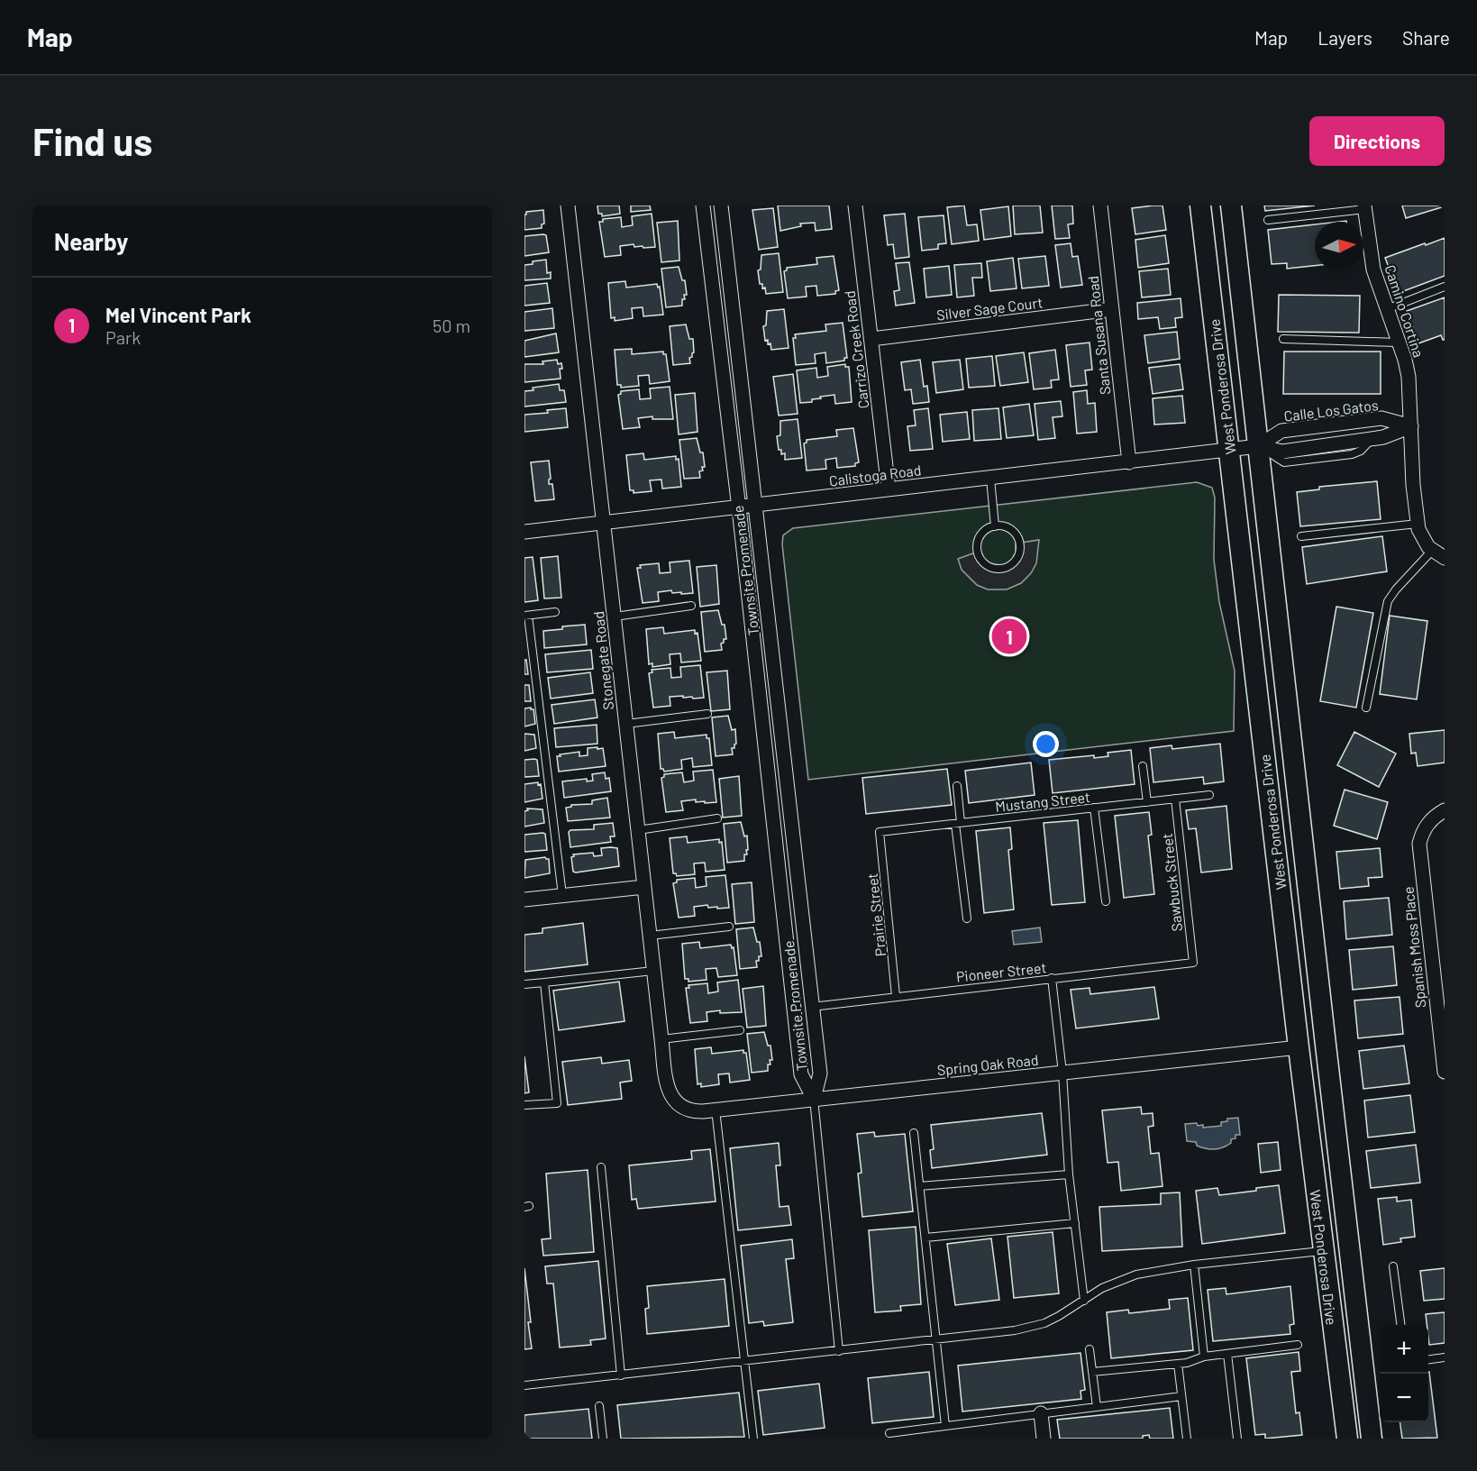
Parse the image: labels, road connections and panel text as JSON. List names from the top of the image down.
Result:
{
  "streets": {
    "main road": ["West Ponderosa Drive"],
    "street": [
      "Silver Sage Court",
      "Camino Cortina",
      "Santa Susana Road",
      "Carrizo Creek Road",
      "Calle Los Gatos",
      "Calistoga Road",
      "Townsite Promenade",
      "Stonegate Road",
      "Spanish Moss Place",
      "Spring Oak Road"
    ],
    "lane": [
      "Mustang Street",
      "Sawbuck Street",
      "Prairie Street",
      "Pioneer Street"
    ]
  },
  "crossings": [
    ["Silver Sage Court", "Santa Susana Road"],
    ["Silver Sage Court", "Carrizo Creek Road"],
    ["Camino Cortina", "Calle Los Gatos"],
    ["Santa Susana Road", "Calistoga Road"],
    ["Carrizo Creek Road", "Calistoga Road"],
    ["West Ponderosa Drive", "Calle Los Gatos"],
    ["West Ponderosa Drive", "Calistoga Road"],
    ["West Ponderosa Drive", "Spring Oak Road"],
    ["Calle Los Gatos", "Calistoga Road"],
    ["Calistoga Road", "Townsite Promenade"],
    ["Calistoga Road", "Stonegate Road"],
    ["Townsite Promenade", "Pioneer Street"],
    ["Townsite Promenade", "Spring Oak Road"],
    ["Stonegate Road", "Spring Oak Road"],
    ["Mustang Street", "Sawbuck Street"],
    ["Mustang Street", "Prairie Street"],
    ["Sawbuck Street", "Pioneer Street"],
    ["Prairie Street", "Pioneer Street"]
  ],
  "north": "right",
  "page": {
    "header": "Map",
    "nav": ["Map", "Layers", "Share"],
    "buttons": "Directions",
    "title": "Find us",
    "heading": "Nearby",
    "list": [
      {
        "mark": "1",
        "name": "Mel Vincent Park",
        "note": "Park",
        "value": "50 m"
      }
    ],
    "pins": "1",
    "map_buttons": ["+", "−"]
  }
}
